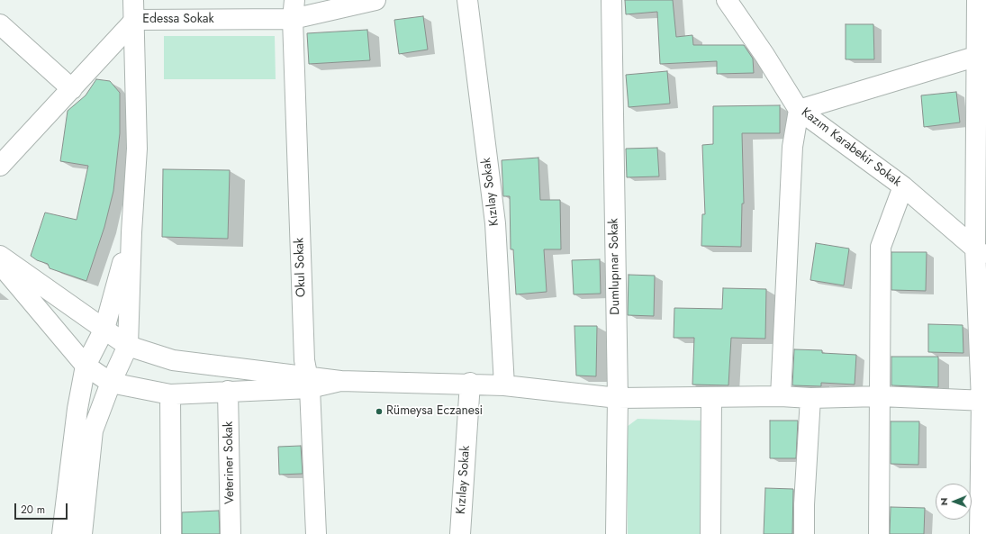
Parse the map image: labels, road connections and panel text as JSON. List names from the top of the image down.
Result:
{
  "streets": {
    "street": [
      "Edessa Sokak",
      "Kazım Karabekir Sokak",
      "Kızılay Sokak",
      "Dumlupınar Sokak",
      "Okul Sokak",
      "Veteriner Sokak"
    ]
  },
  "crossings": [
    ["Edessa Sokak", "Okul Sokak"]
  ],
  "places": ["Rümeysa Eczanesi"],
  "scale_bar": "20 m",
  "north": "left"
}
